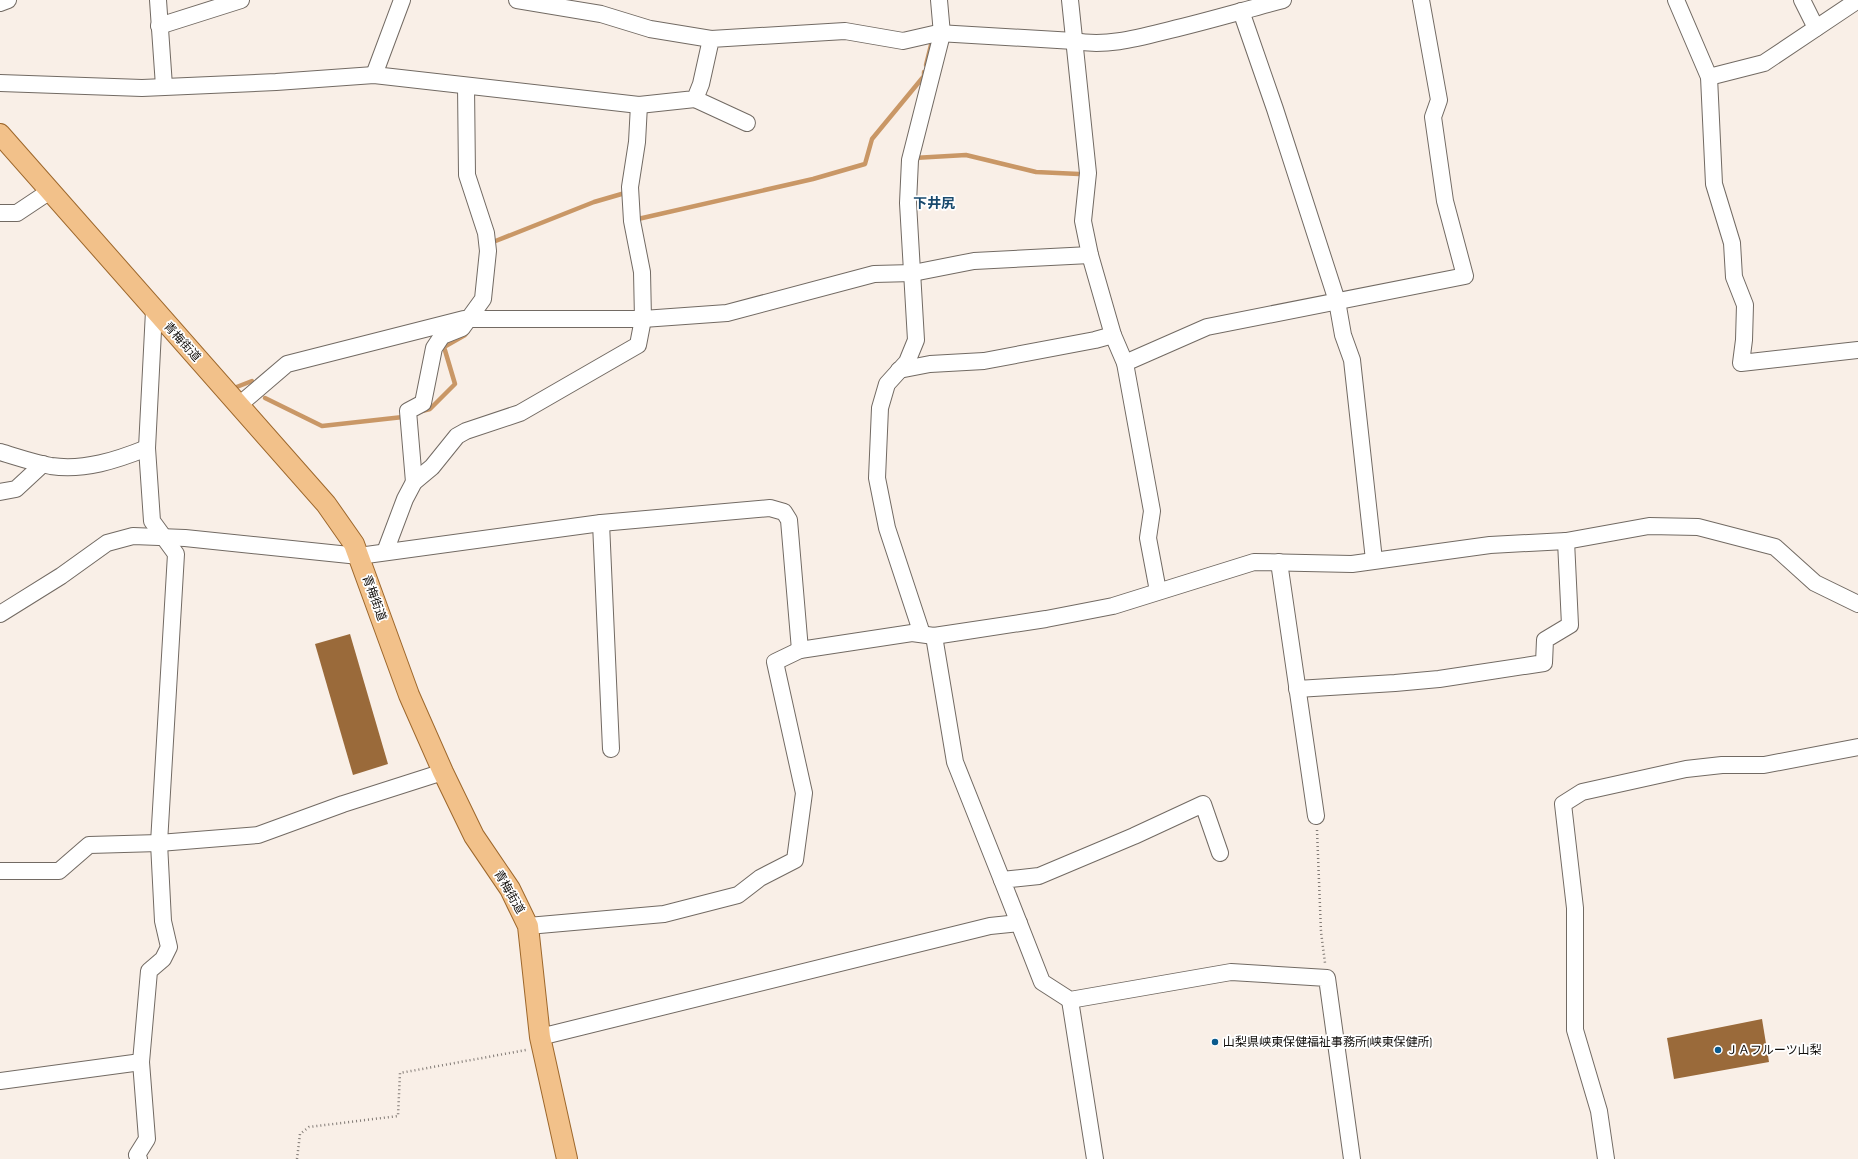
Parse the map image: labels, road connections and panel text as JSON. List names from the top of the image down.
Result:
{
  "streets": {
    "main road": ["青梅街道"]
  },
  "districts": ["下井尻"],
  "places": ["山梨県峡東保健福祉事務所(峡東保健所)", "ＪＡフルーツ山梨"]
}
